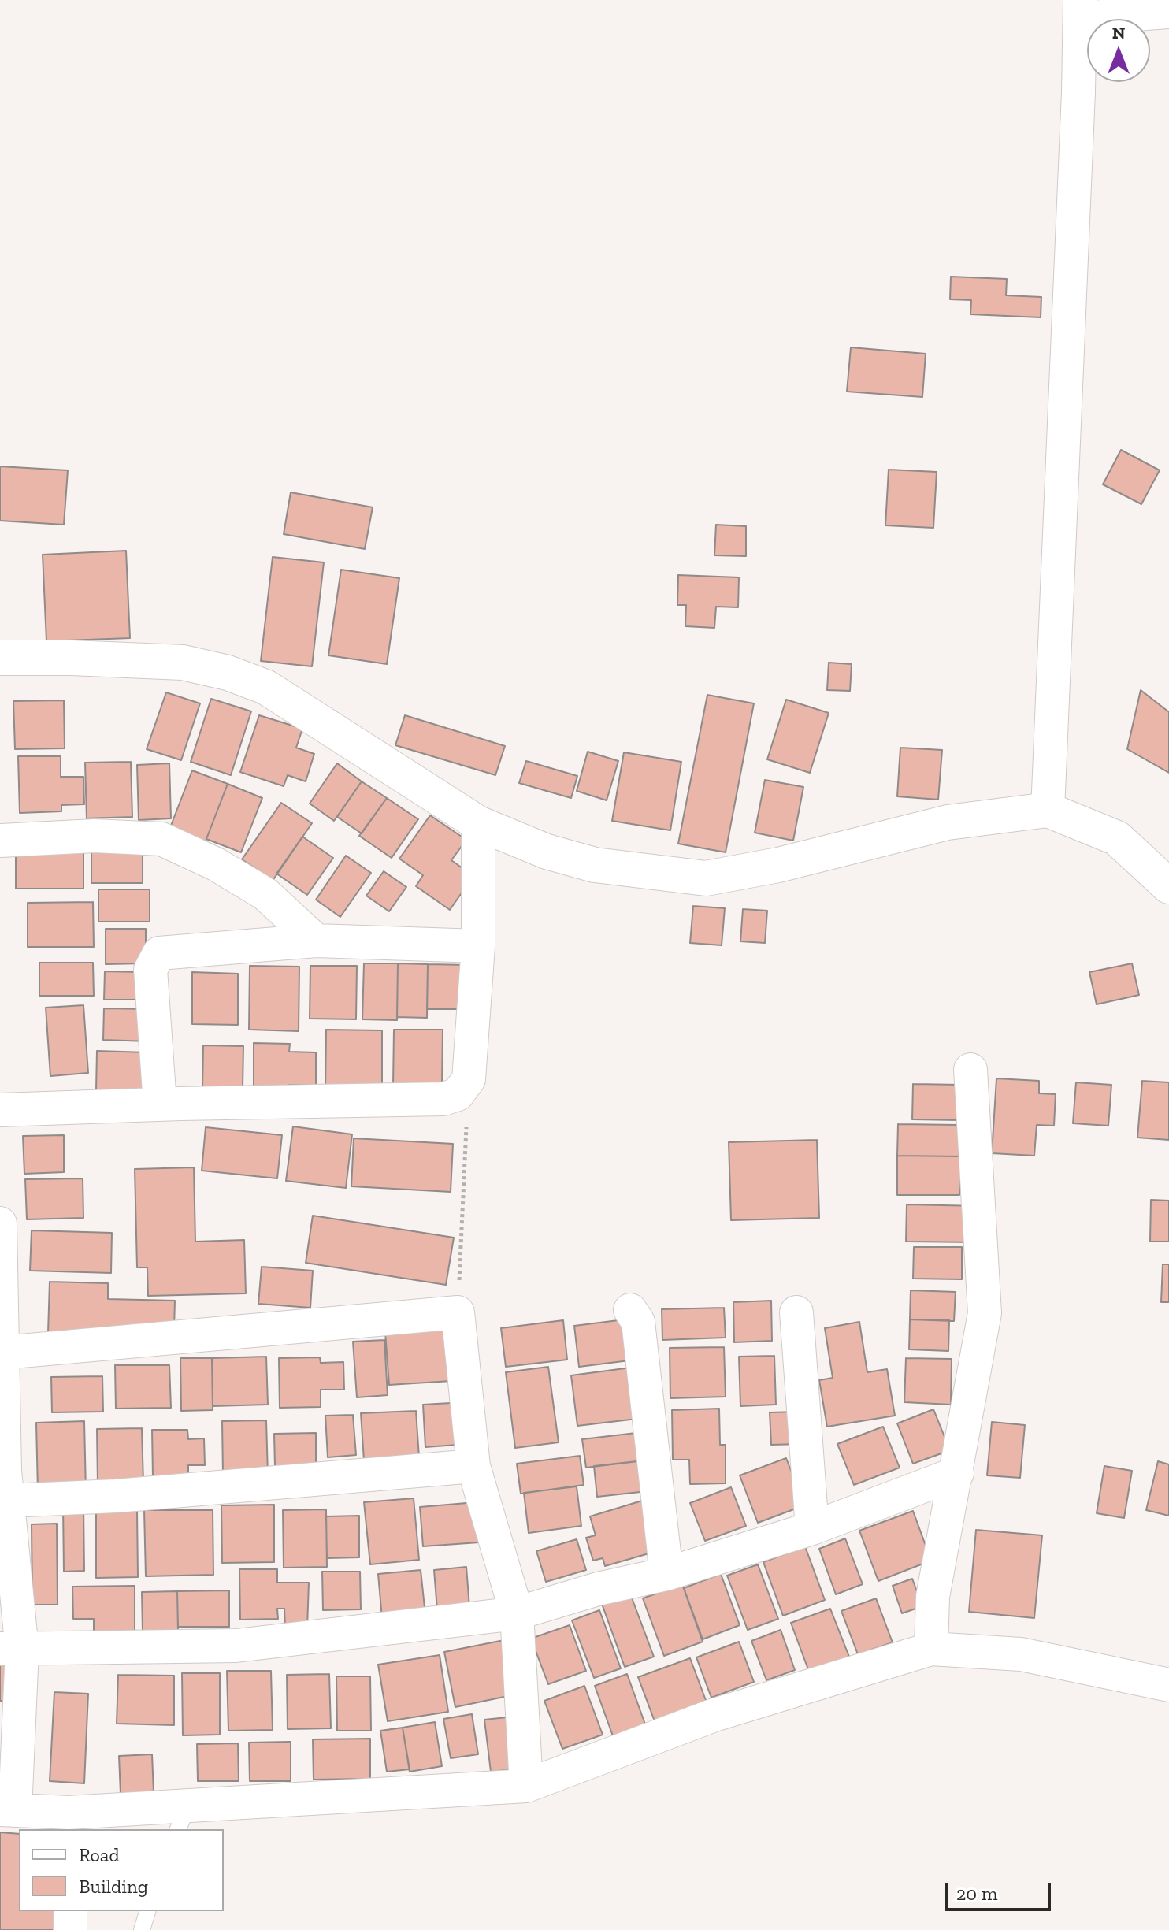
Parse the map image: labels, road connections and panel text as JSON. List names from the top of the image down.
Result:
{
  "legend": ["Road", "Building"],
  "scale_bar": "20 m",
  "north": "top"
}
